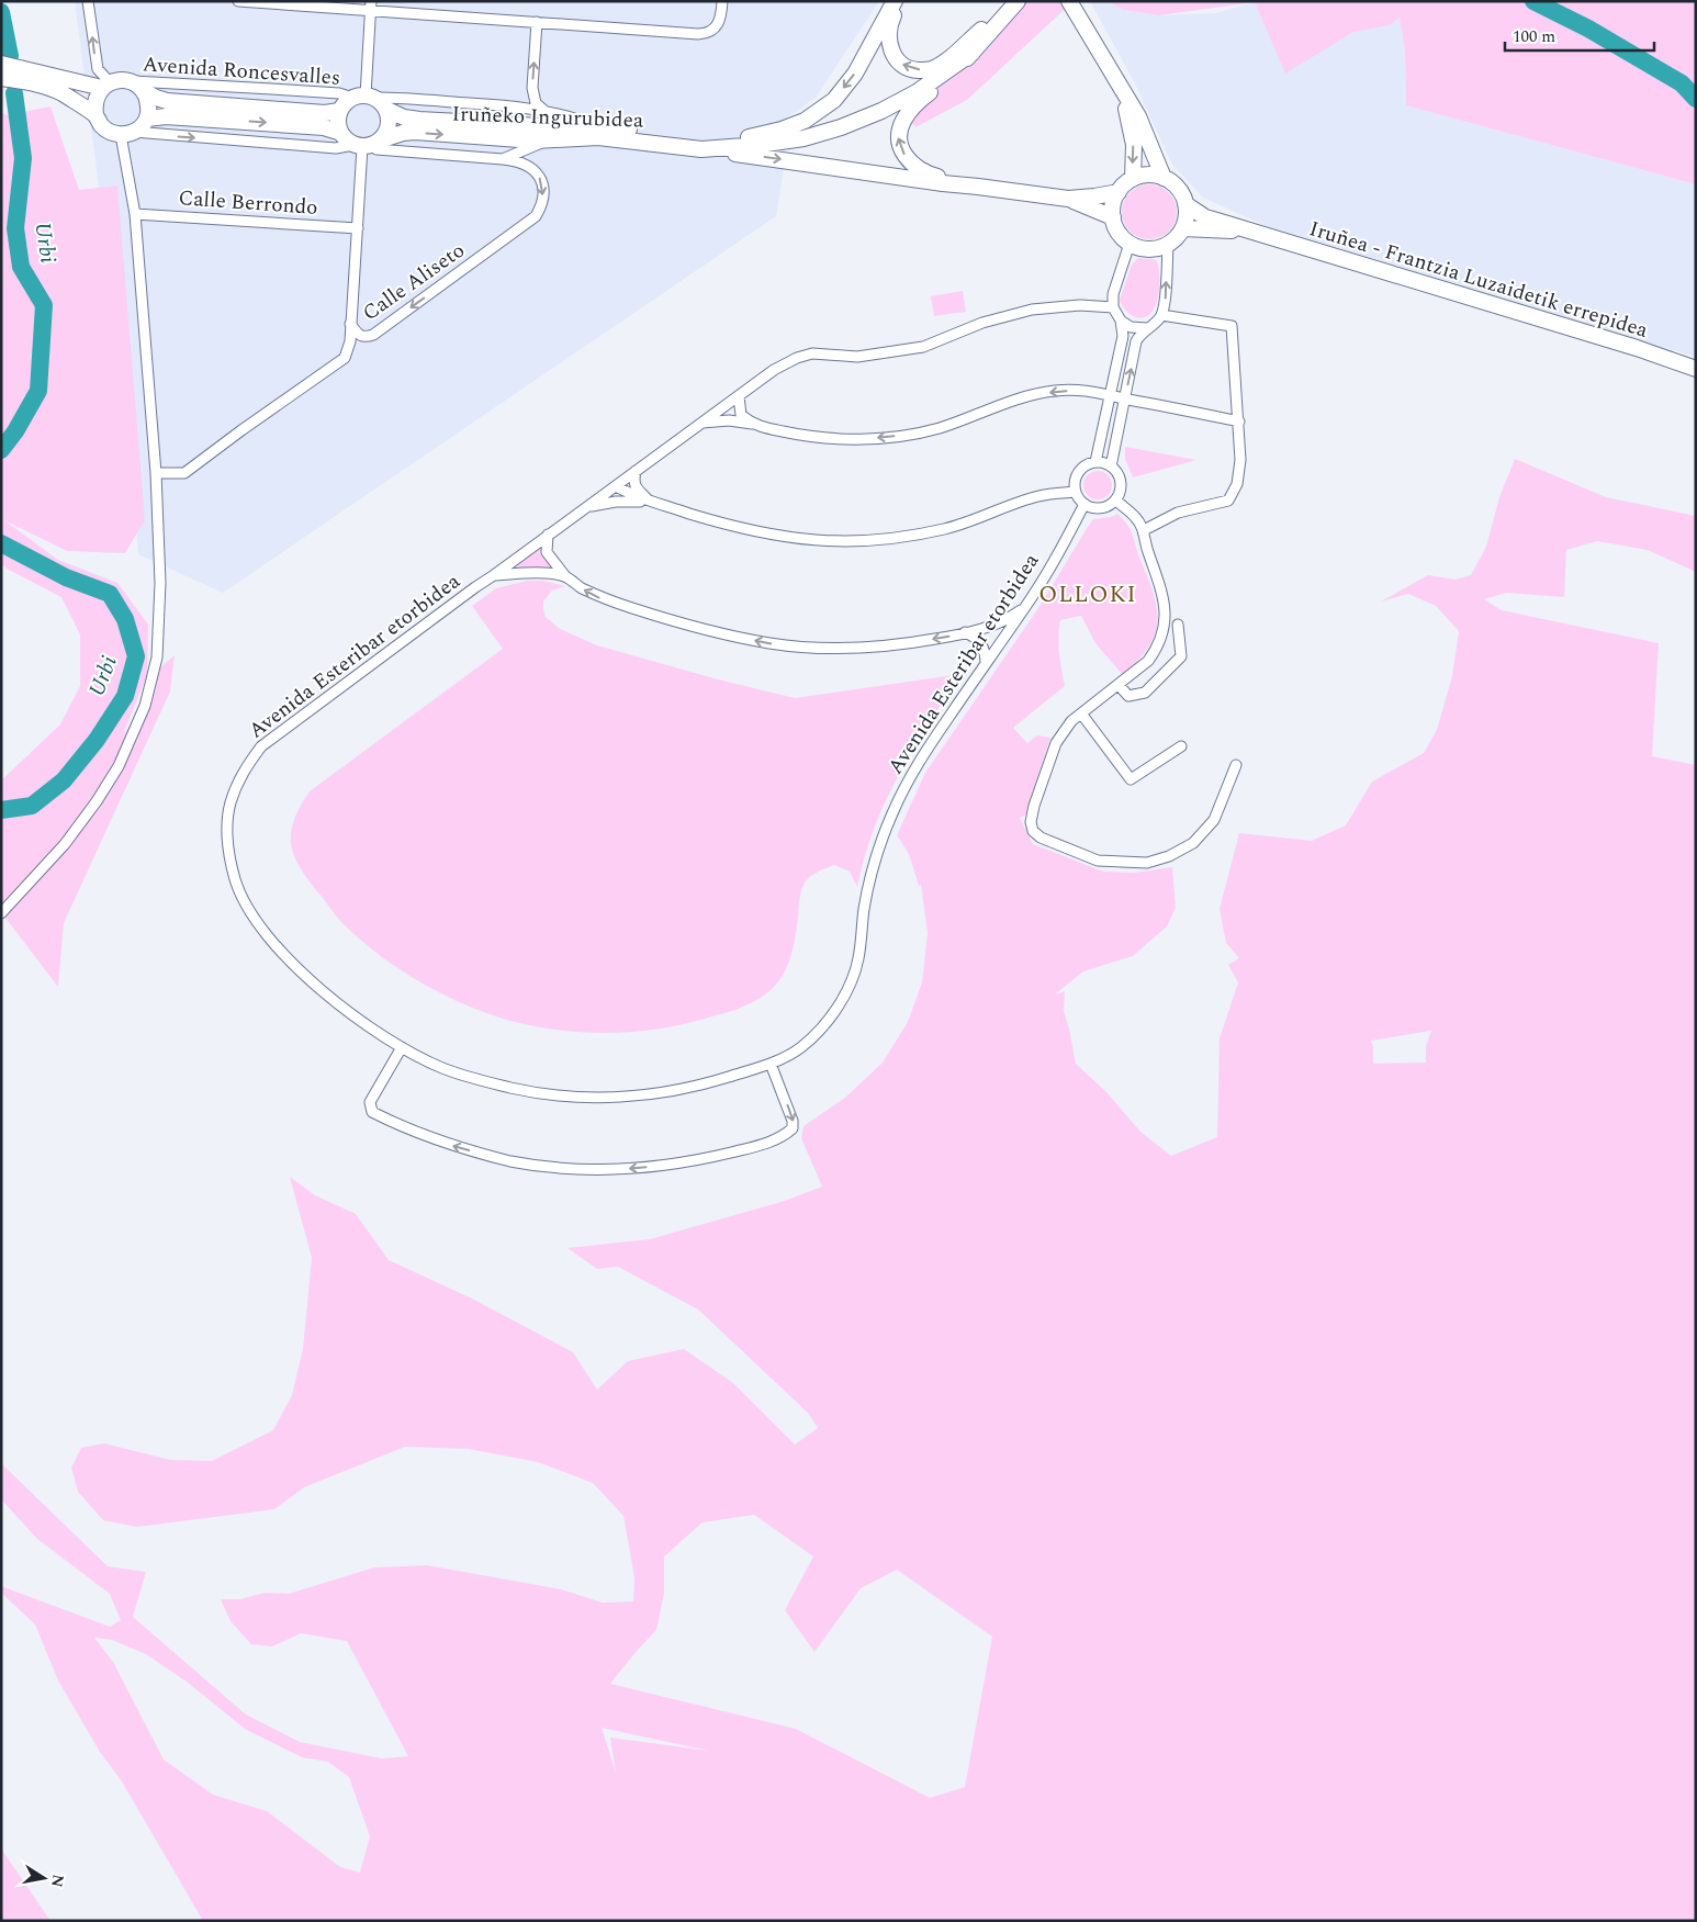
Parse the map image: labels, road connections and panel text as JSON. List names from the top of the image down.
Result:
{
  "streets": {
    "highway": ["Iruñeko Ingurubidea", "Iruñea - Frantzia Luzaidetik errepidea"],
    "street": [
      "Avenida Roncesvalles",
      "Calle Berrondo",
      "Calle Aliseto",
      "Avenida Esteribar etorbidea"
    ]
  },
  "crossings": [
    ["Avenida Roncesvalles", "Iruñeko Ingurubidea"]
  ],
  "districts": ["OLLOKI"],
  "water": ["Urbi"],
  "scale_bar": "100 m",
  "north": "right"
}
